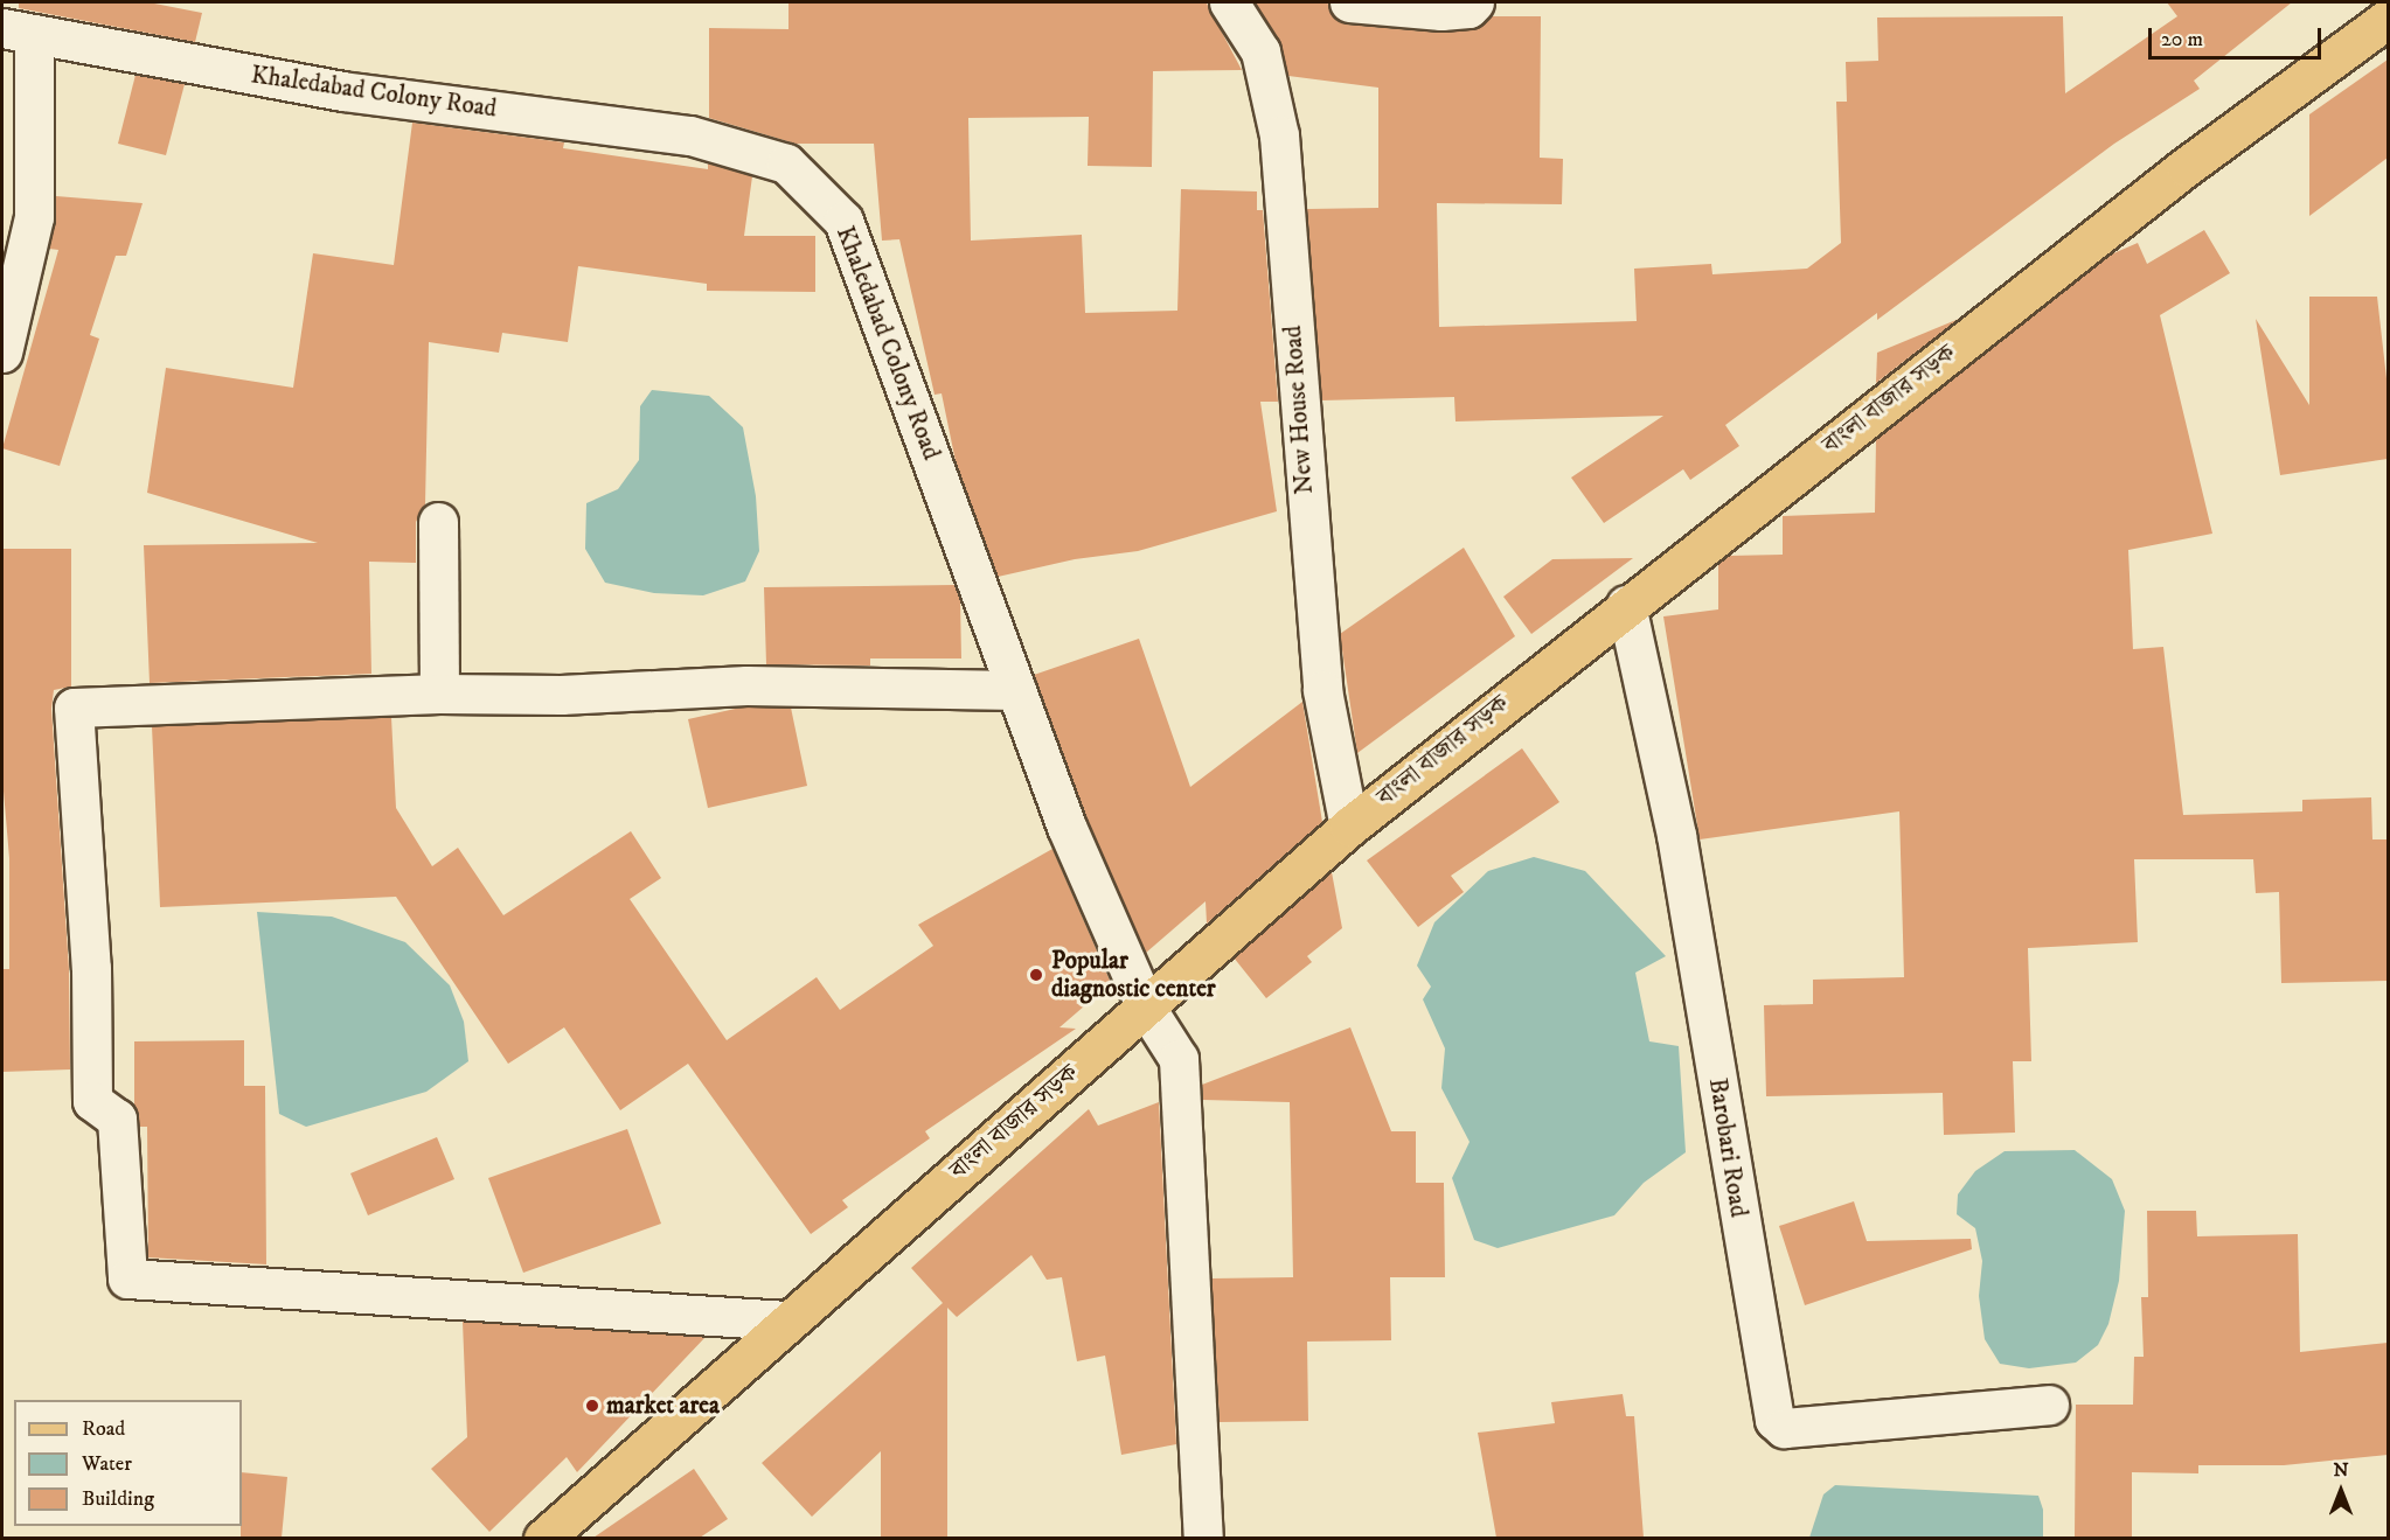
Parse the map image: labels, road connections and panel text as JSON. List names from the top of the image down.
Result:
{
  "streets": {
    "main road": ["বাংলা বাজার সড়ক"],
    "street": ["Khaledabad Colony Road", "New House Road", "Barobari Road"]
  },
  "crossings": [
    ["Khaledabad Colony Road", "বাংলা বাজার সড়ক"],
    ["বাংলা বাজার সড়ক", "New House Road"],
    ["বাংলা বাজার সড়ক", "Barobari Road"]
  ],
  "places": ["Popular diagnostic center", "market area"],
  "legend": ["Road", "Water", "Building"],
  "scale_bar": "20 m",
  "north": "top"
}
